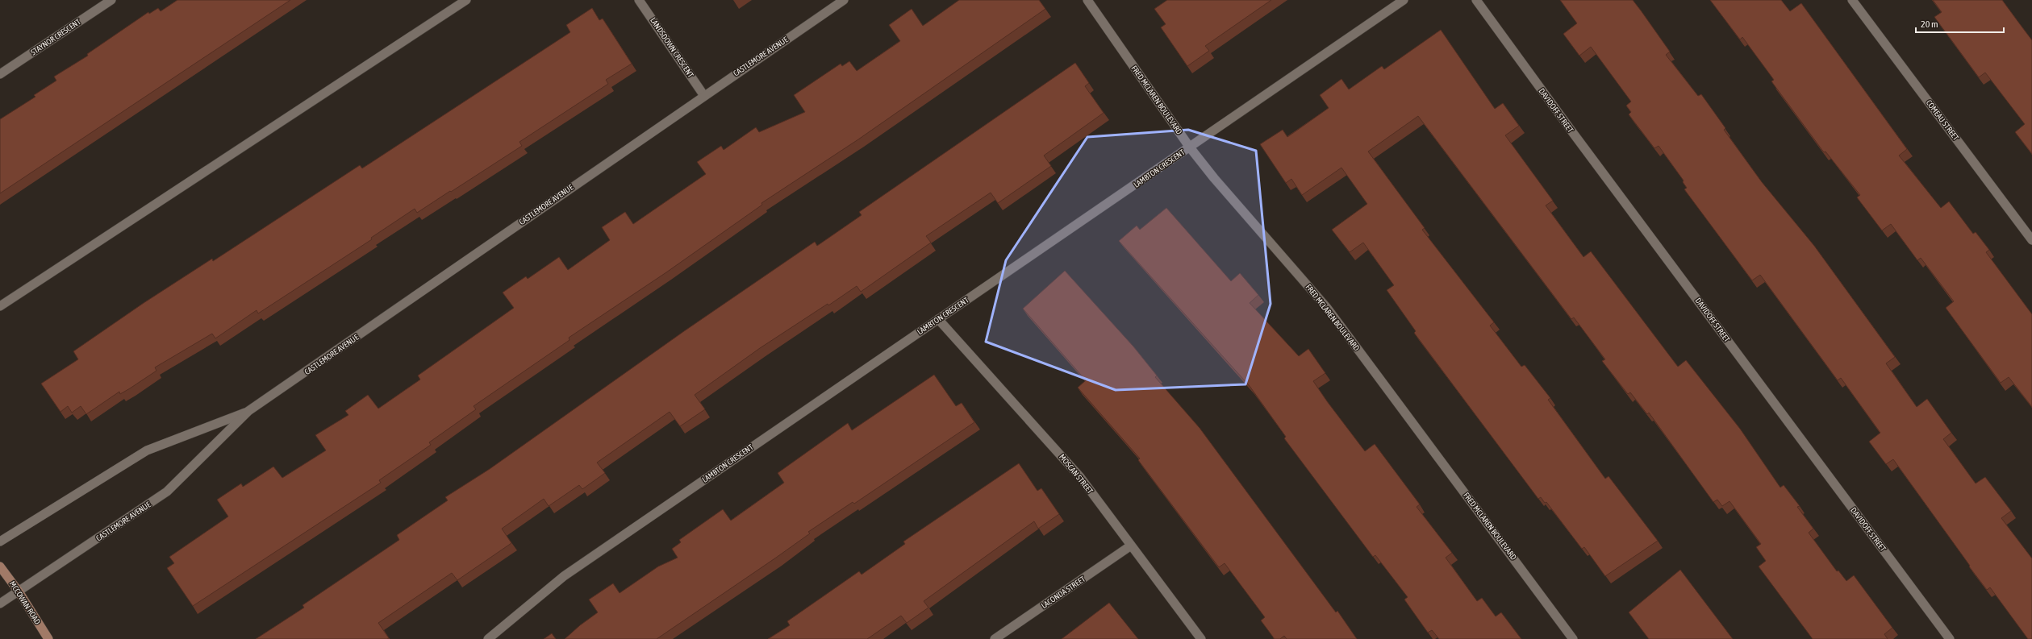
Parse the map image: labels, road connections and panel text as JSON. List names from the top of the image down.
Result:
{
  "streets": {
    "main road": ["MCCOWAN ROAD"],
    "street": [
      "STAYNOR CRESCENT",
      "LANDSDOWN CRESCENT",
      "CASTLEMORE AVENUE",
      "FRED MCLAREN BOULEVARD",
      "DAVIDOFF STREET",
      "COMEAU STREET",
      "LAMBTON CRESCENT",
      "MOSCAN STREET",
      "LACONDA STREET"
    ]
  },
  "crossings": [
    ["LANDSDOWN CRESCENT", "CASTLEMORE AVENUE"],
    ["CASTLEMORE AVENUE", "MCCOWAN ROAD"],
    ["FRED MCLAREN BOULEVARD", "LAMBTON CRESCENT"],
    ["LAMBTON CRESCENT", "MOSCAN STREET"],
    ["MOSCAN STREET", "LACONDA STREET"]
  ],
  "scale_bar": "20 m"
}
